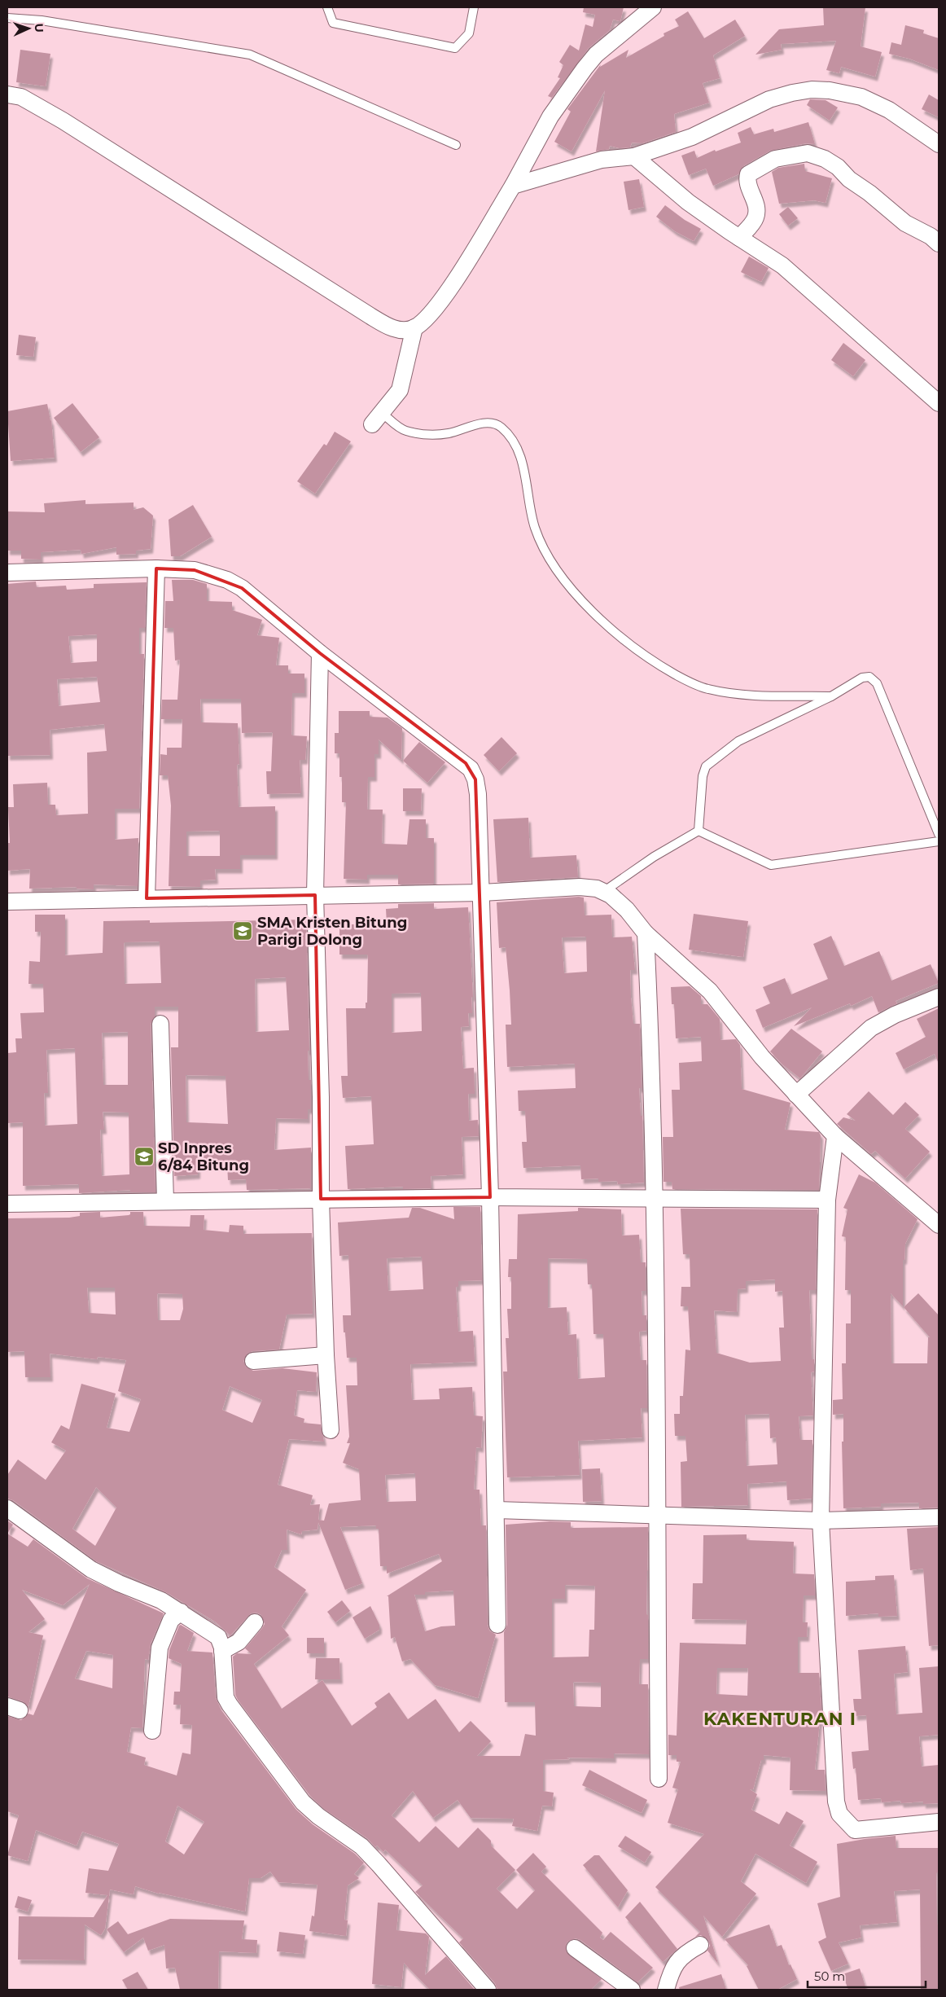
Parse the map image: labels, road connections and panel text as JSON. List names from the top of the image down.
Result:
{
  "districts": ["KAKENTURAN I"],
  "places": {
    "school or university": ["SMA Kristen Bitung Parigi Dolong", "SD Inpres 6/84 Bitung"]
  },
  "scale_bar": "50 m",
  "north": "right"
}
